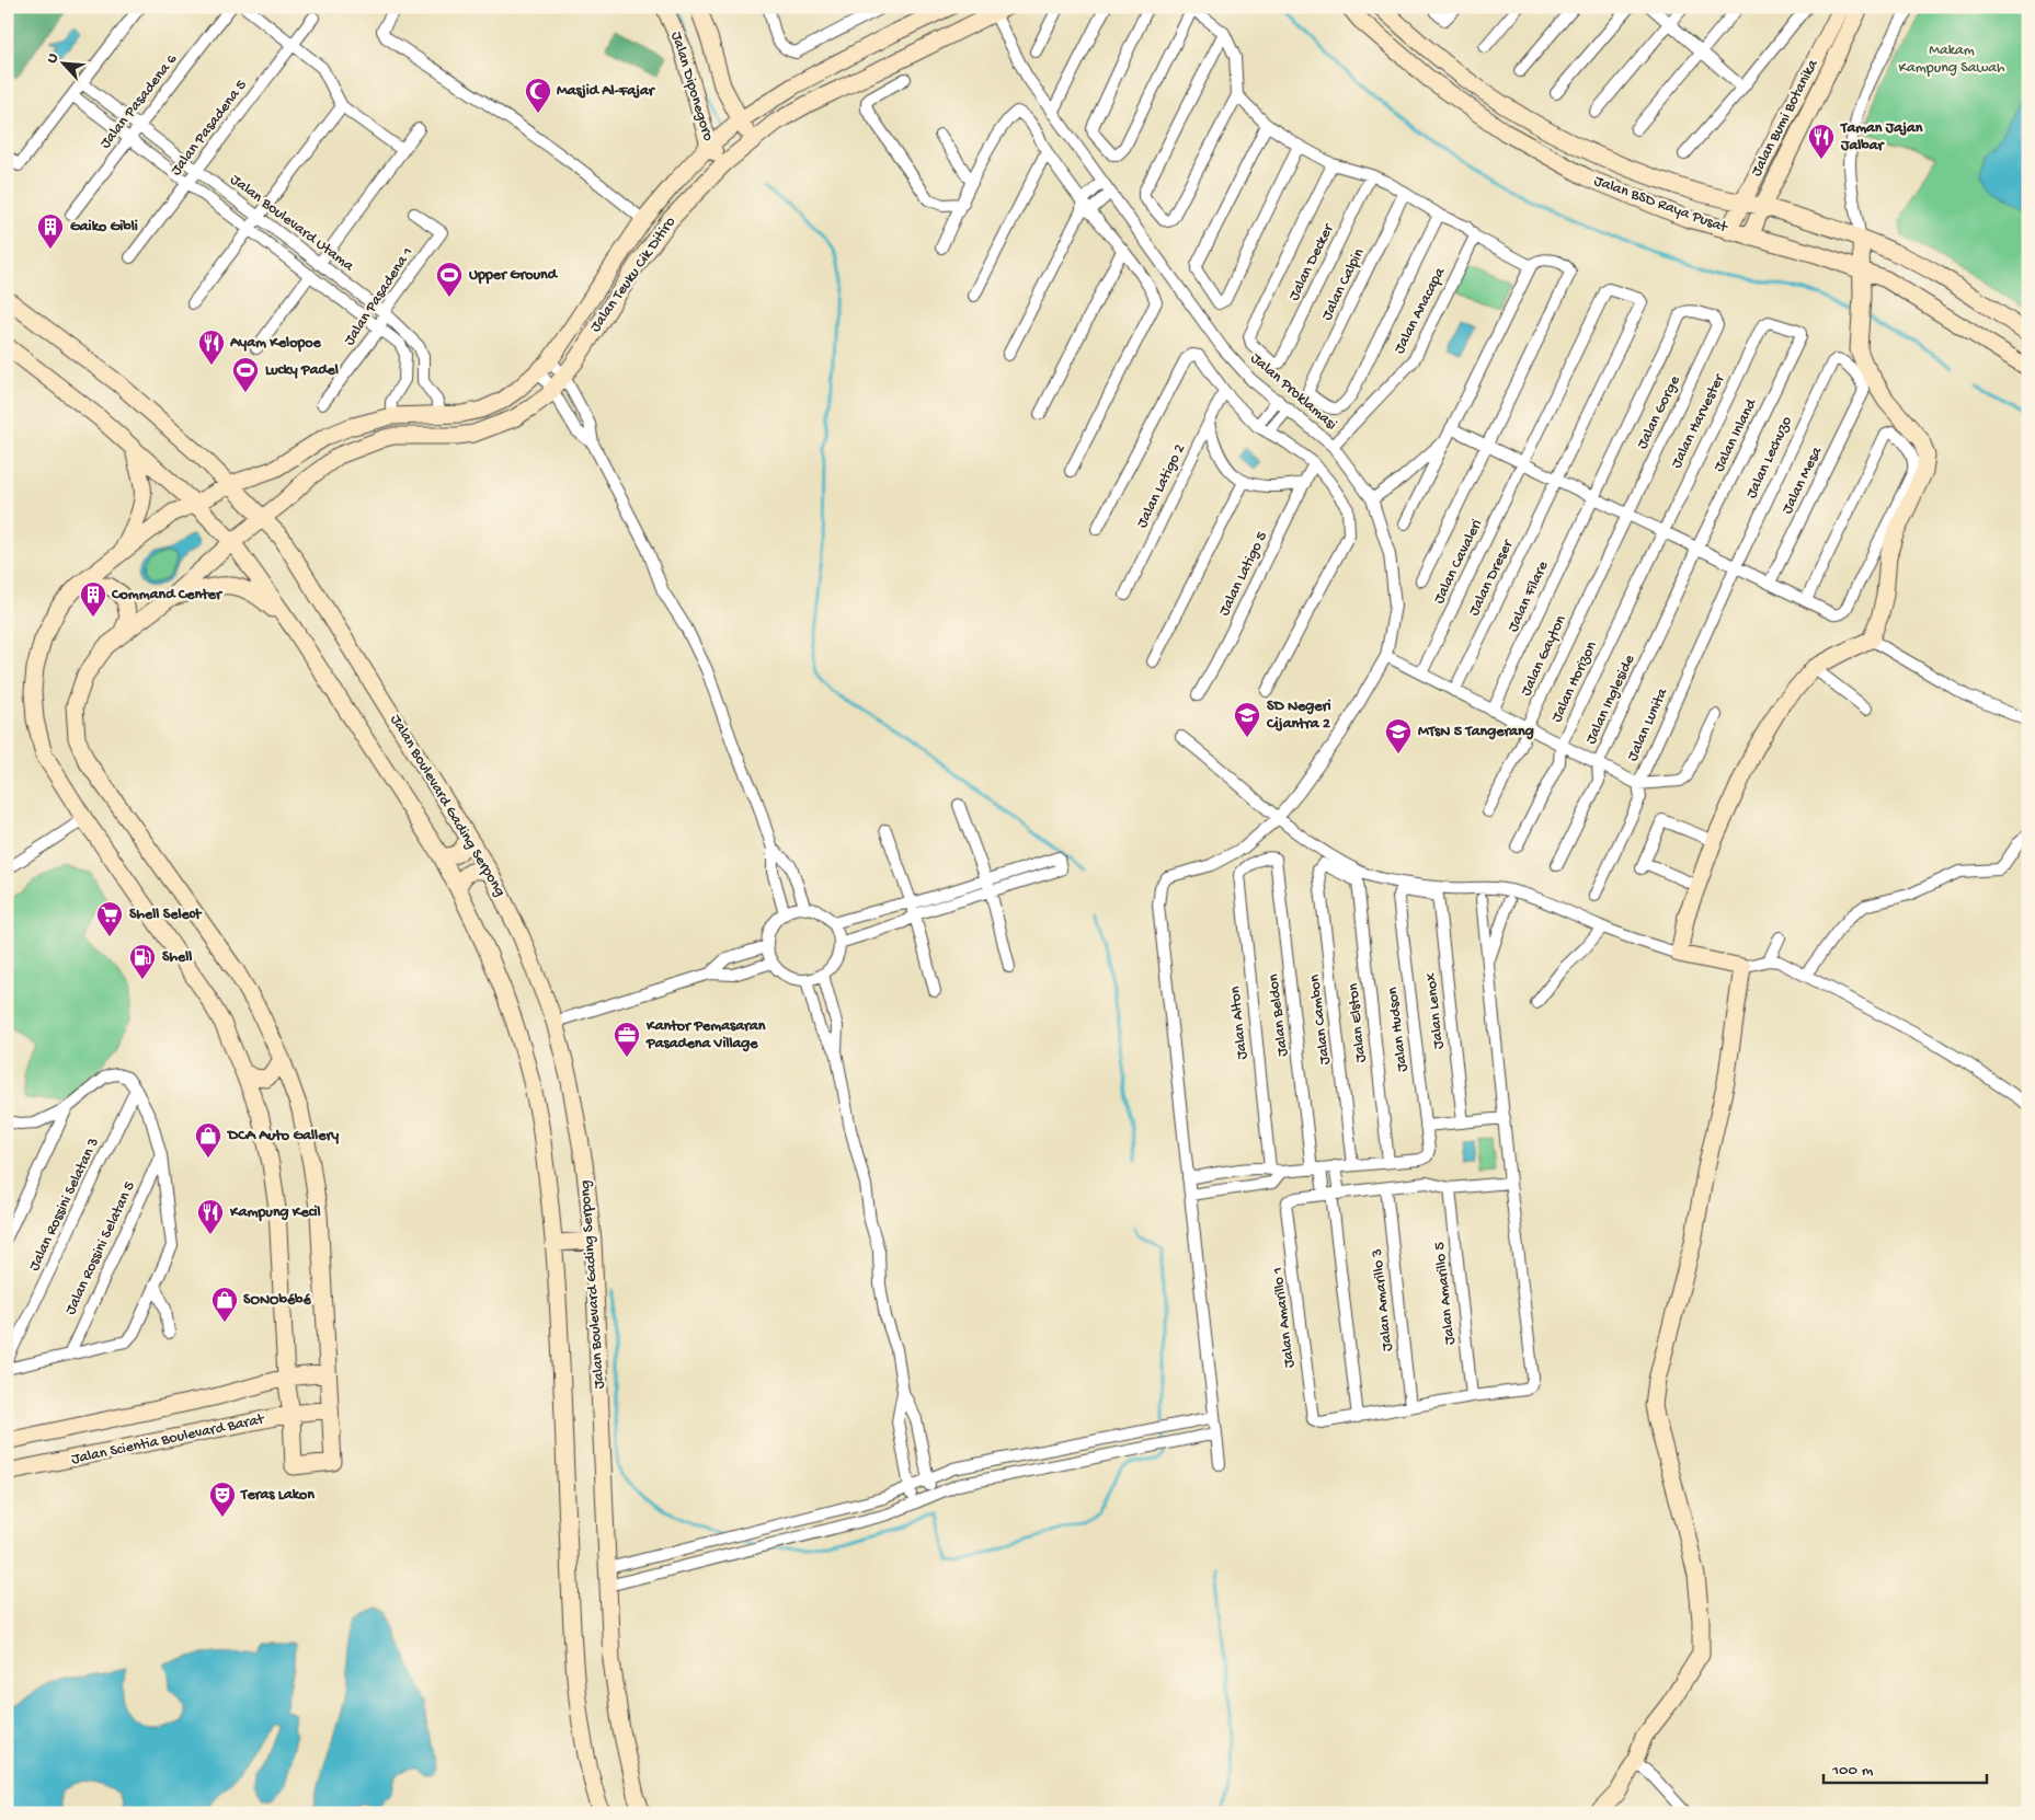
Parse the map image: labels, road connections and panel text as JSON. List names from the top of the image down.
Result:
{
  "streets": {
    "main road": [
      "Jalan Diponegoro",
      "Jalan Bumi Botanika",
      "Jalan BSD Raya Pusat",
      "Jalan Teuku Cik Ditiro",
      "Jalan Boulevard Gading Serpong",
      "Jalan Scientia Boulevard Barat"
    ],
    "street": [
      "Jalan Pasadena 6",
      "Jalan Pasadena 5",
      "Jalan Boulevard Utama",
      "Jalan Decker",
      "Jalan Calpin",
      "Jalan Pasadena 1",
      "Jalan Anacapa",
      "Jalan Proklamasi",
      "Jalan Gorge",
      "Jalan Harvester",
      "Jalan Inland",
      "Jalan Lechuzo",
      "Jalan Mesa",
      "Jalan Latigo 2",
      "Jalan Cavaleri",
      "Jalan Latigo 5",
      "Jalan Dreser",
      "Jalan Filare",
      "Jalan Gayton",
      "Jalan Horizon",
      "Jalan Ingleside",
      "Jalan Lunita",
      "Jalan Lenox",
      "Jalan Beldon",
      "Jalan Cambon",
      "Jalan Alton",
      "Jalan Elston",
      "Jalan Hudson",
      "Jalan Rossini Selatan 3",
      "Jalan Rossini Selatan 5",
      "Jalan Amarillo 5",
      "Jalan Amarillo 3",
      "Jalan Amarillo 1"
    ]
  },
  "crossings": [
    ["Jalan Diponegoro", "Jalan Teuku Cik Ditiro"],
    ["Jalan Pasadena 6", "Jalan Boulevard Utama"],
    ["Jalan Bumi Botanika", "Jalan BSD Raya Pusat"],
    ["Jalan Pasadena 5", "Jalan Boulevard Utama"],
    ["Jalan Boulevard Utama", "Jalan Teuku Cik Ditiro"],
    ["Jalan Boulevard Utama", "Jalan Pasadena 1"],
    ["Jalan Teuku Cik Ditiro", "Jalan Proklamasi"],
    ["Jalan Teuku Cik Ditiro", "Jalan Boulevard Gading Serpong"],
    ["Jalan Teuku Cik Ditiro", "Jalan Scientia Boulevard Barat"],
    ["Jalan Anacapa", "Jalan Proklamasi"],
    ["Jalan Gorge", "Jalan Filare"],
    ["Jalan Gorge", "Jalan Gayton"],
    ["Jalan Harvester", "Jalan Inland"],
    ["Jalan Harvester", "Jalan Horizon"],
    ["Jalan Inland", "Jalan Ingleside"],
    ["Jalan Lechuzo", "Jalan Mesa"],
    ["Jalan Lechuzo", "Jalan Lunita"],
    ["Jalan Cavaleri", "Jalan Dreser"],
    ["Jalan Lenox", "Jalan Hudson"],
    ["Jalan Beldon", "Jalan Alton"],
    ["Jalan Beldon", "Jalan Amarillo 1"],
    ["Jalan Cambon", "Jalan Elston"],
    ["Jalan Elston", "Jalan Hudson"]
  ],
  "parks": ["Makam Kampung Sawah"],
  "places": {
    "mosque": ["Masjid Al-Fajar"],
    "restaurant": ["Taman Jajan Jalbar", "Ayam Kelopoe", "Kampung Kecil"],
    "building": ["Gaiko Gibli", "Command Center"],
    "sports": ["Upper Ground", "Lucky Padel"],
    "school or university": ["SD Negeri Cijantra 2", "MTsN 5 Tangerang"],
    "supermarket": ["Shell Select"],
    "fuel station": ["Shell"],
    "office": ["Kantor Pemasaran Pasadena Village"],
    "shop": ["DCA Auto Gallery", "SONObébé"],
    "theatre": ["Teras Lakon"]
  },
  "scale_bar": "100 m",
  "north": "top left"
}
